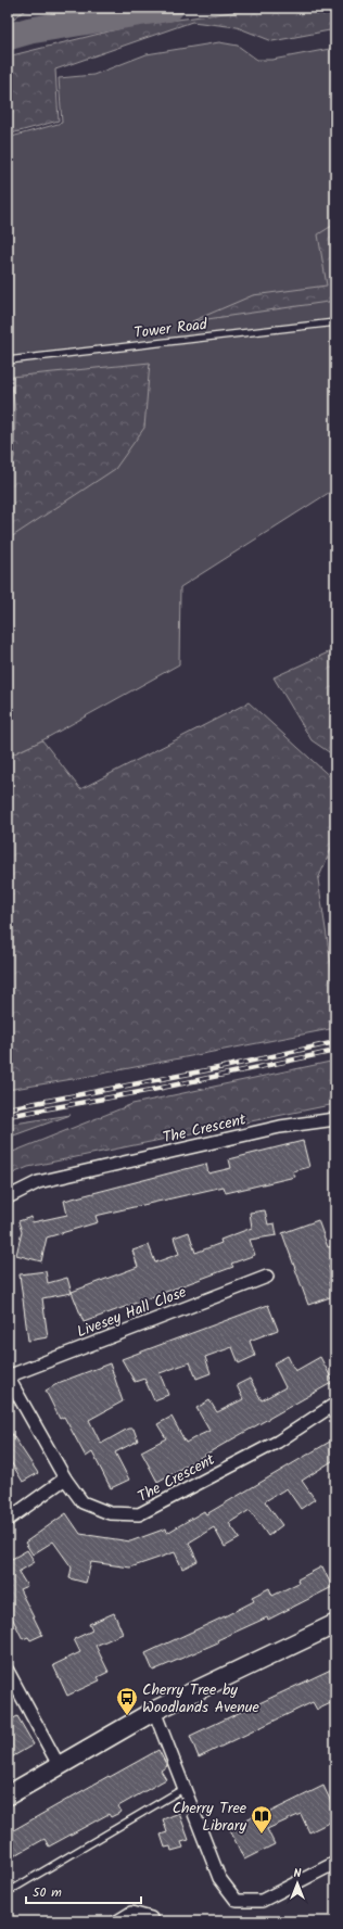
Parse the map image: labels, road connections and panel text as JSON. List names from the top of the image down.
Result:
{
  "streets": {
    "street": ["The Crescent", "Livesey Hall Close"],
    "lane": ["Tower Road"]
  },
  "crossings": [
    ["The Crescent", "Livesey Hall Close"]
  ],
  "places": {
    "bus stop": ["Cherry Tree by Woodlands Avenue"],
    "library": ["Cherry Tree Library"]
  },
  "scale_bar": "50 m",
  "north": "top"
}
